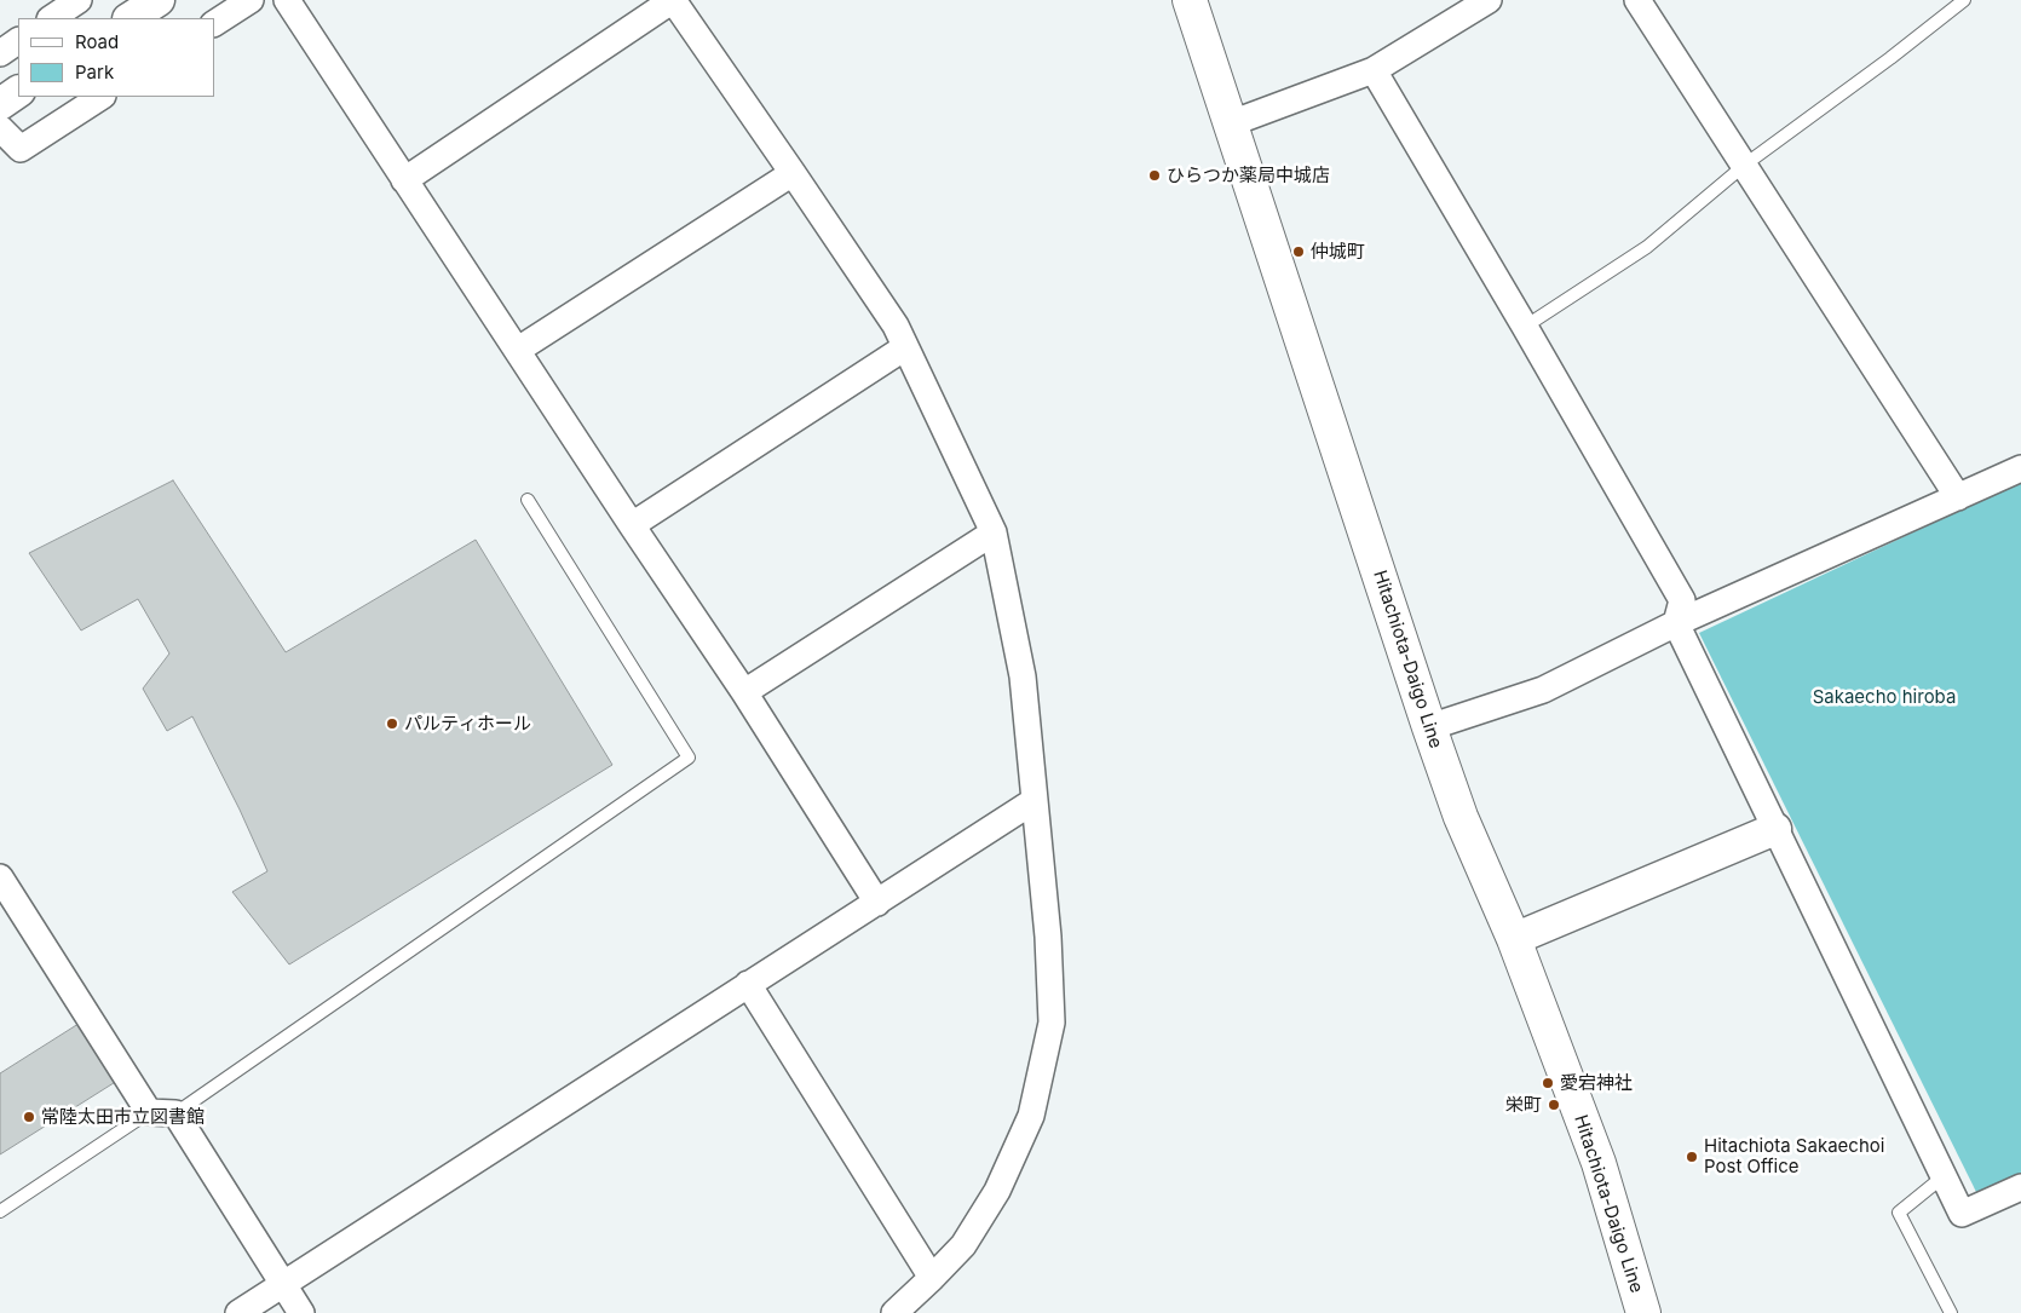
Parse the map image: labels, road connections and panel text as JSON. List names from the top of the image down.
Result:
{
  "streets": {
    "main road": ["Hitachiota-Daigo Line"]
  },
  "parks": ["Sakaecho hiroba"],
  "places": [
    "ひらつか薬局中城店",
    "仲城町",
    "パルティホール",
    "愛宕神社",
    "栄町",
    "常陸太田市立図書館",
    "Hitachiota Sakaechoi Post Office"
  ],
  "legend": ["Road", "Park"]
}
